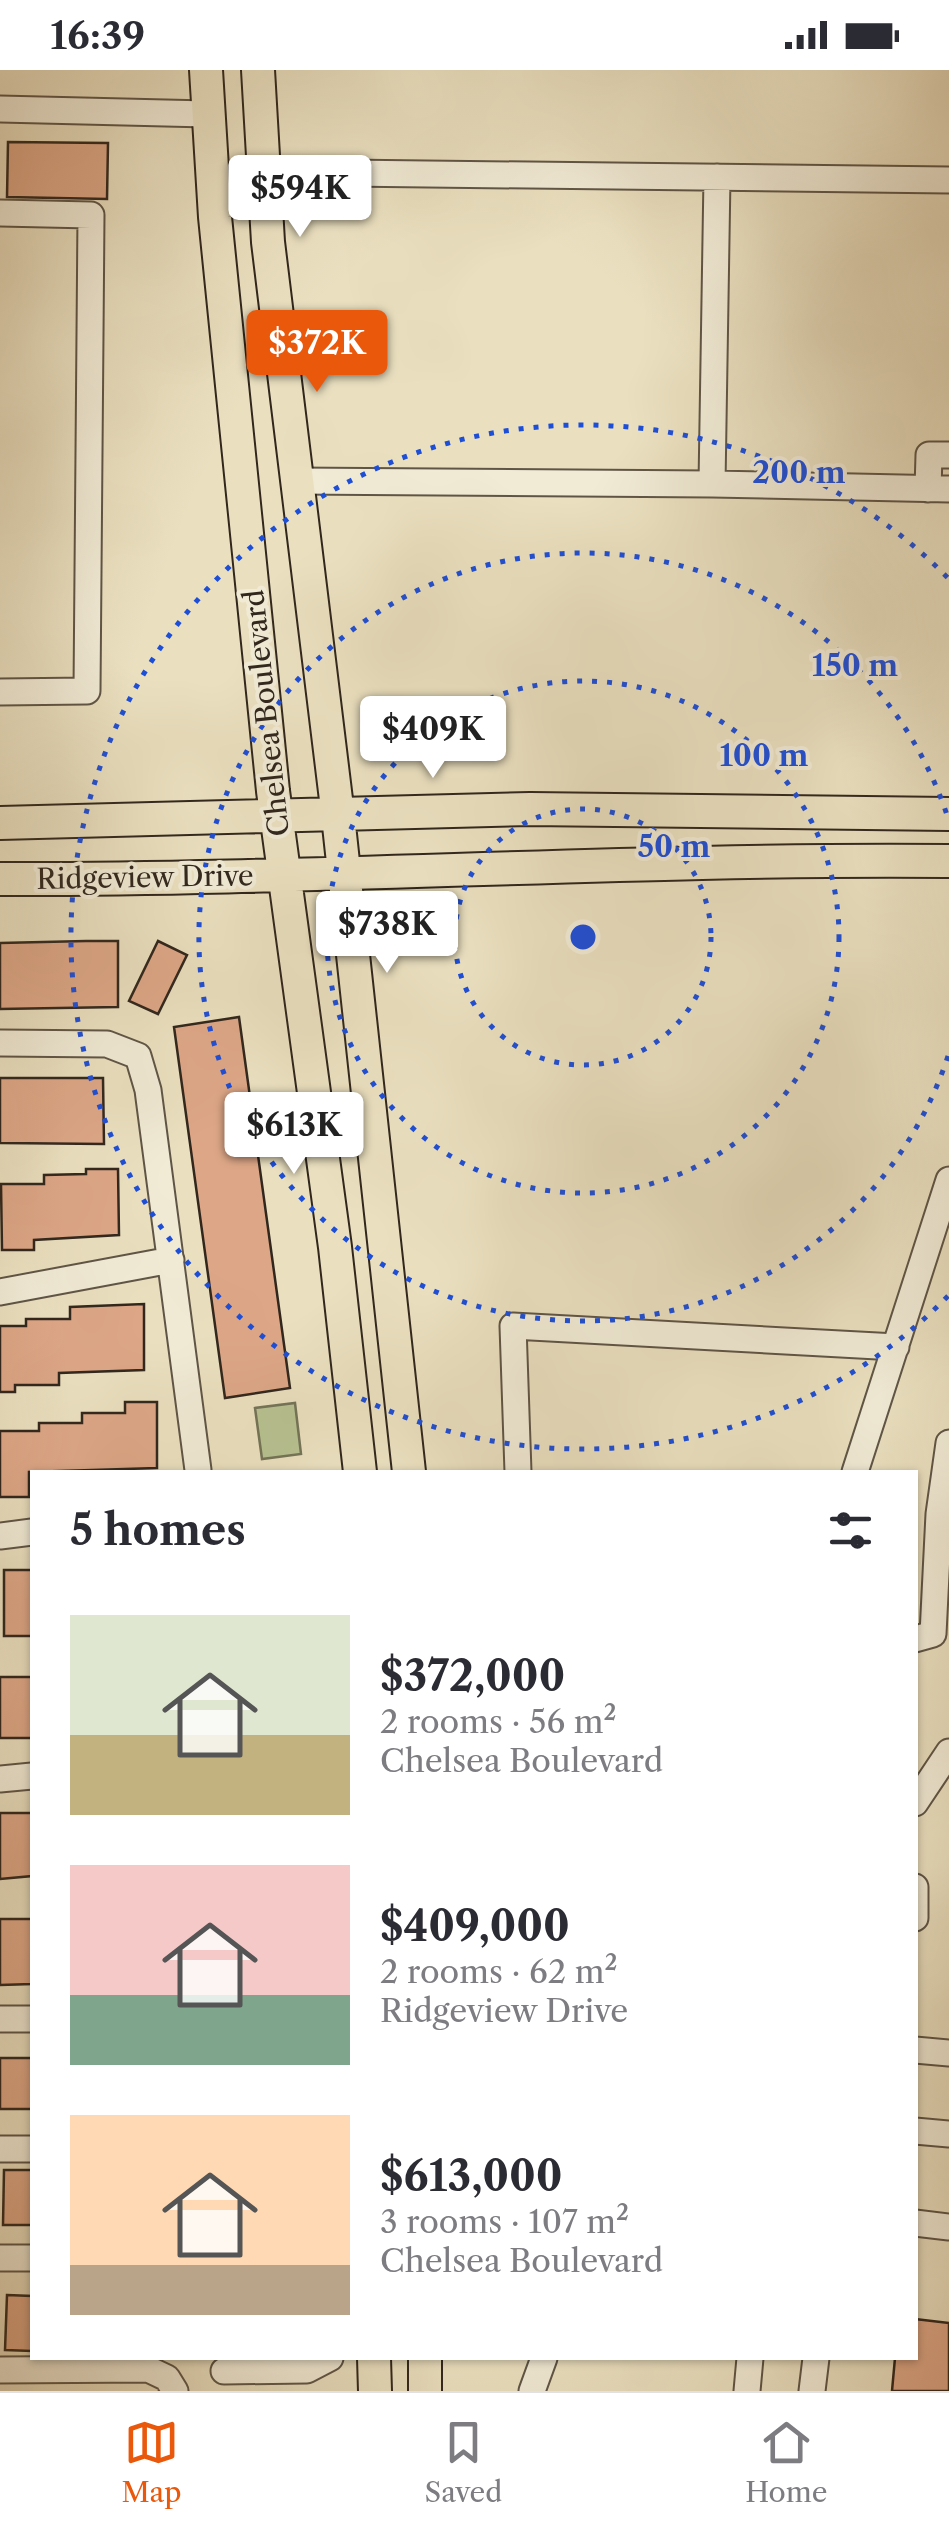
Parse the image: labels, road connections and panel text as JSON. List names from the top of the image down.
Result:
{
  "streets": {
    "main road": ["Chelsea Boulevard", "Ridgeview Drive"]
  },
  "crossings": [
    ["Chelsea Boulevard", "Ridgeview Drive"]
  ],
  "page": {
    "status": "16:39",
    "price": [
      "$594K",
      "$372K",
      "$409K",
      "$738K",
      "$613K"
    ],
    "heading": "5 homes",
    "list": [
      {
        "name": "$372,000",
        "note": "2 rooms · 56 m² · Chelsea Boulevard"
      },
      {
        "name": "$409,000",
        "note": "2 rooms · 62 m² · Ridgeview Drive"
      },
      {
        "name": "$613,000",
        "note": "3 rooms · 107 m² · Chelsea Boulevard"
      }
    ],
    "tabs": ["Map", "Saved", "Home"]
  },
  "rings": [
    "200 m",
    "150 m",
    "100 m",
    "50 m"
  ]
}
